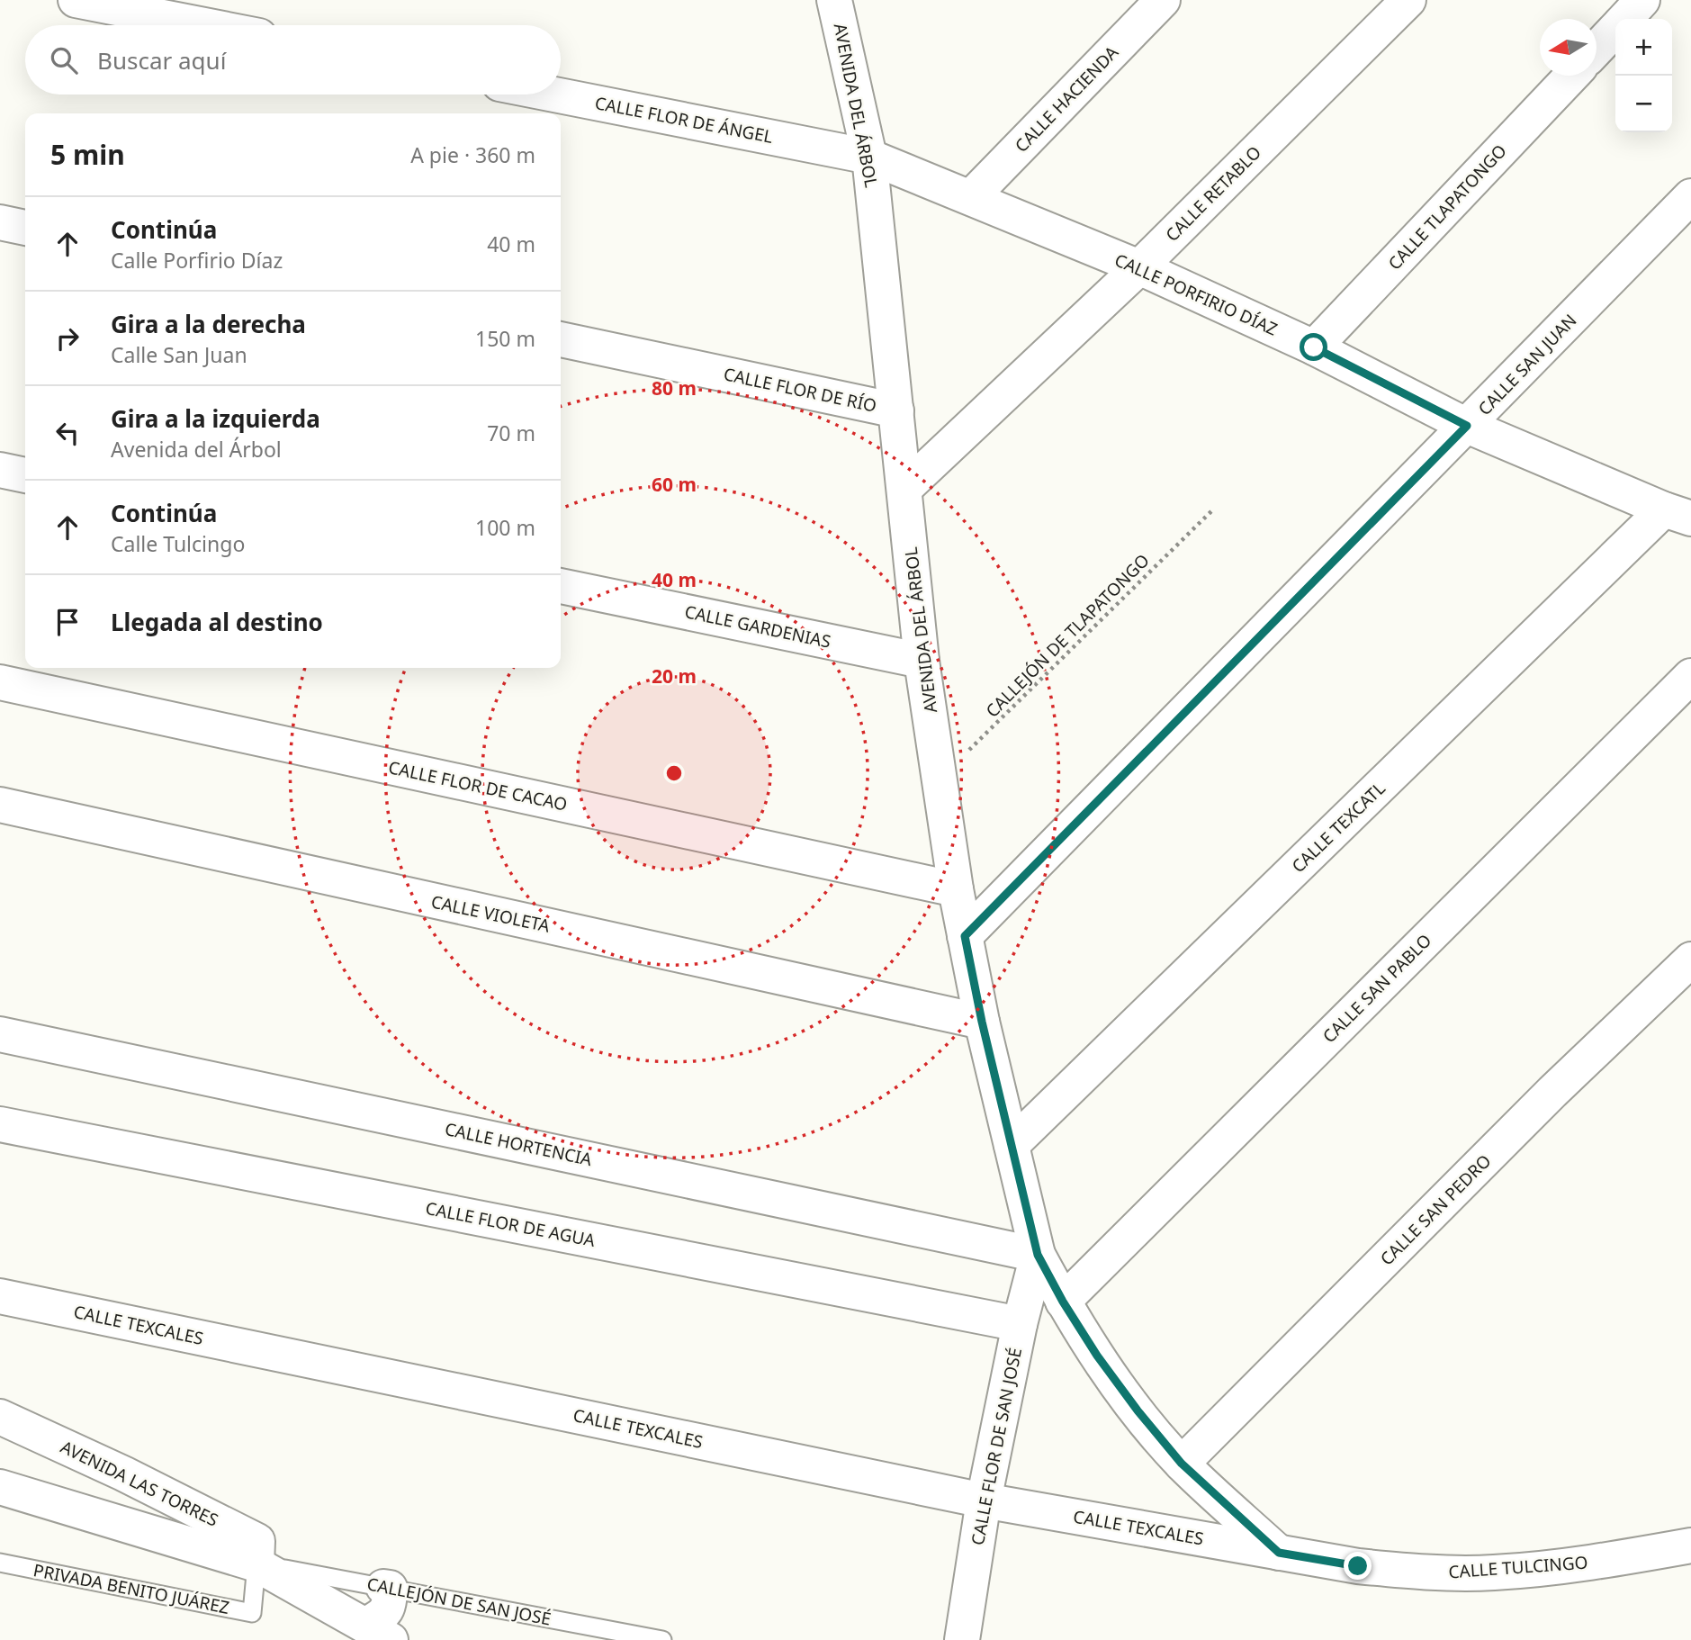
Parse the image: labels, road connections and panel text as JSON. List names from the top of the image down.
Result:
{
  "streets": {
    "street": [
      "CALLE HACIENDA",
      "AVENIDA DEL ÁRBOL",
      "CALLE FLOR DE ÁNGEL",
      "CALLE RETABLO",
      "CALLE TLAPATONGO",
      "CALLE PORFIRIO DÍAZ",
      "CALLE SAN JUAN",
      "CALLE FLOR DE RÍO",
      "CALLE GARDENIAS",
      "CALLE FLOR DE CACAO",
      "CALLE TEXCATL",
      "CALLE VIOLETA",
      "CALLE SAN PABLO",
      "CALLE HORTENCIA",
      "CALLE SAN PEDRO",
      "CALLE FLOR DE AGUA",
      "CALLE TEXCALES",
      "CALLE FLOR DE SAN JOSÉ",
      "AVENIDA LAS TORRES",
      "CALLE TULCINGO"
    ],
    "lane": ["PRIVADA BENITO JUÁREZ", "CALLEJÓN DE SAN JOSÉ"],
    "path": ["CALLEJÓN DE TLAPATONGO"]
  },
  "crossings": [
    ["CALLE HACIENDA", "CALLE PORFIRIO DÍAZ"],
    ["AVENIDA DEL ÁRBOL", "CALLE FLOR DE ÁNGEL"],
    ["AVENIDA DEL ÁRBOL", "CALLE RETABLO"],
    ["AVENIDA DEL ÁRBOL", "CALLE PORFIRIO DÍAZ"],
    ["AVENIDA DEL ÁRBOL", "CALLE SAN JUAN"],
    ["AVENIDA DEL ÁRBOL", "CALLE FLOR DE RÍO"],
    ["AVENIDA DEL ÁRBOL", "CALLE GARDENIAS"],
    ["AVENIDA DEL ÁRBOL", "CALLEJÓN DE TLAPATONGO"],
    ["AVENIDA DEL ÁRBOL", "CALLE FLOR DE CACAO"],
    ["AVENIDA DEL ÁRBOL", "CALLE TEXCATL"],
    ["AVENIDA DEL ÁRBOL", "CALLE VIOLETA"],
    ["AVENIDA DEL ÁRBOL", "CALLE HORTENCIA"],
    ["AVENIDA DEL ÁRBOL", "CALLE FLOR DE SAN JOSÉ"],
    ["CALLE FLOR DE ÁNGEL", "CALLE PORFIRIO DÍAZ"],
    ["CALLE RETABLO", "CALLE PORFIRIO DÍAZ"],
    ["CALLE TLAPATONGO", "CALLE PORFIRIO DÍAZ"],
    ["CALLE PORFIRIO DÍAZ", "CALLE SAN JUAN"],
    ["CALLE PORFIRIO DÍAZ", "CALLE TEXCATL"],
    ["CALLE HORTENCIA", "CALLE FLOR DE SAN JOSÉ"],
    ["CALLE FLOR DE AGUA", "CALLE FLOR DE SAN JOSÉ"],
    ["CALLE TEXCALES", "CALLE FLOR DE SAN JOSÉ"],
    ["CALLE TEXCALES", "CALLE TULCINGO"],
    ["AVENIDA LAS TORRES", "PRIVADA BENITO JUÁREZ"],
    ["AVENIDA LAS TORRES", "CALLEJÓN DE SAN JOSÉ"],
    ["PRIVADA BENITO JUÁREZ", "CALLEJÓN DE SAN JOSÉ"]
  ],
  "north": "left",
  "page": {
    "map_buttons": ["+", "−"],
    "search": "Buscar aquí",
    "heading": ["5 min", "A pie · 360 m"],
    "list": [
      ["Continúa", "Calle Porfirio Díaz", "40 m"],
      ["Gira a la derecha", "Calle San Juan", "150 m"],
      ["Gira a la izquierda", "Avenida del Árbol", "70 m"],
      ["Continúa", "Calle Tulcingo", "100 m"],
      "Llegada al destino"
    ]
  },
  "rings": [
    "80 m",
    "60 m",
    "40 m",
    "20 m"
  ]
}
